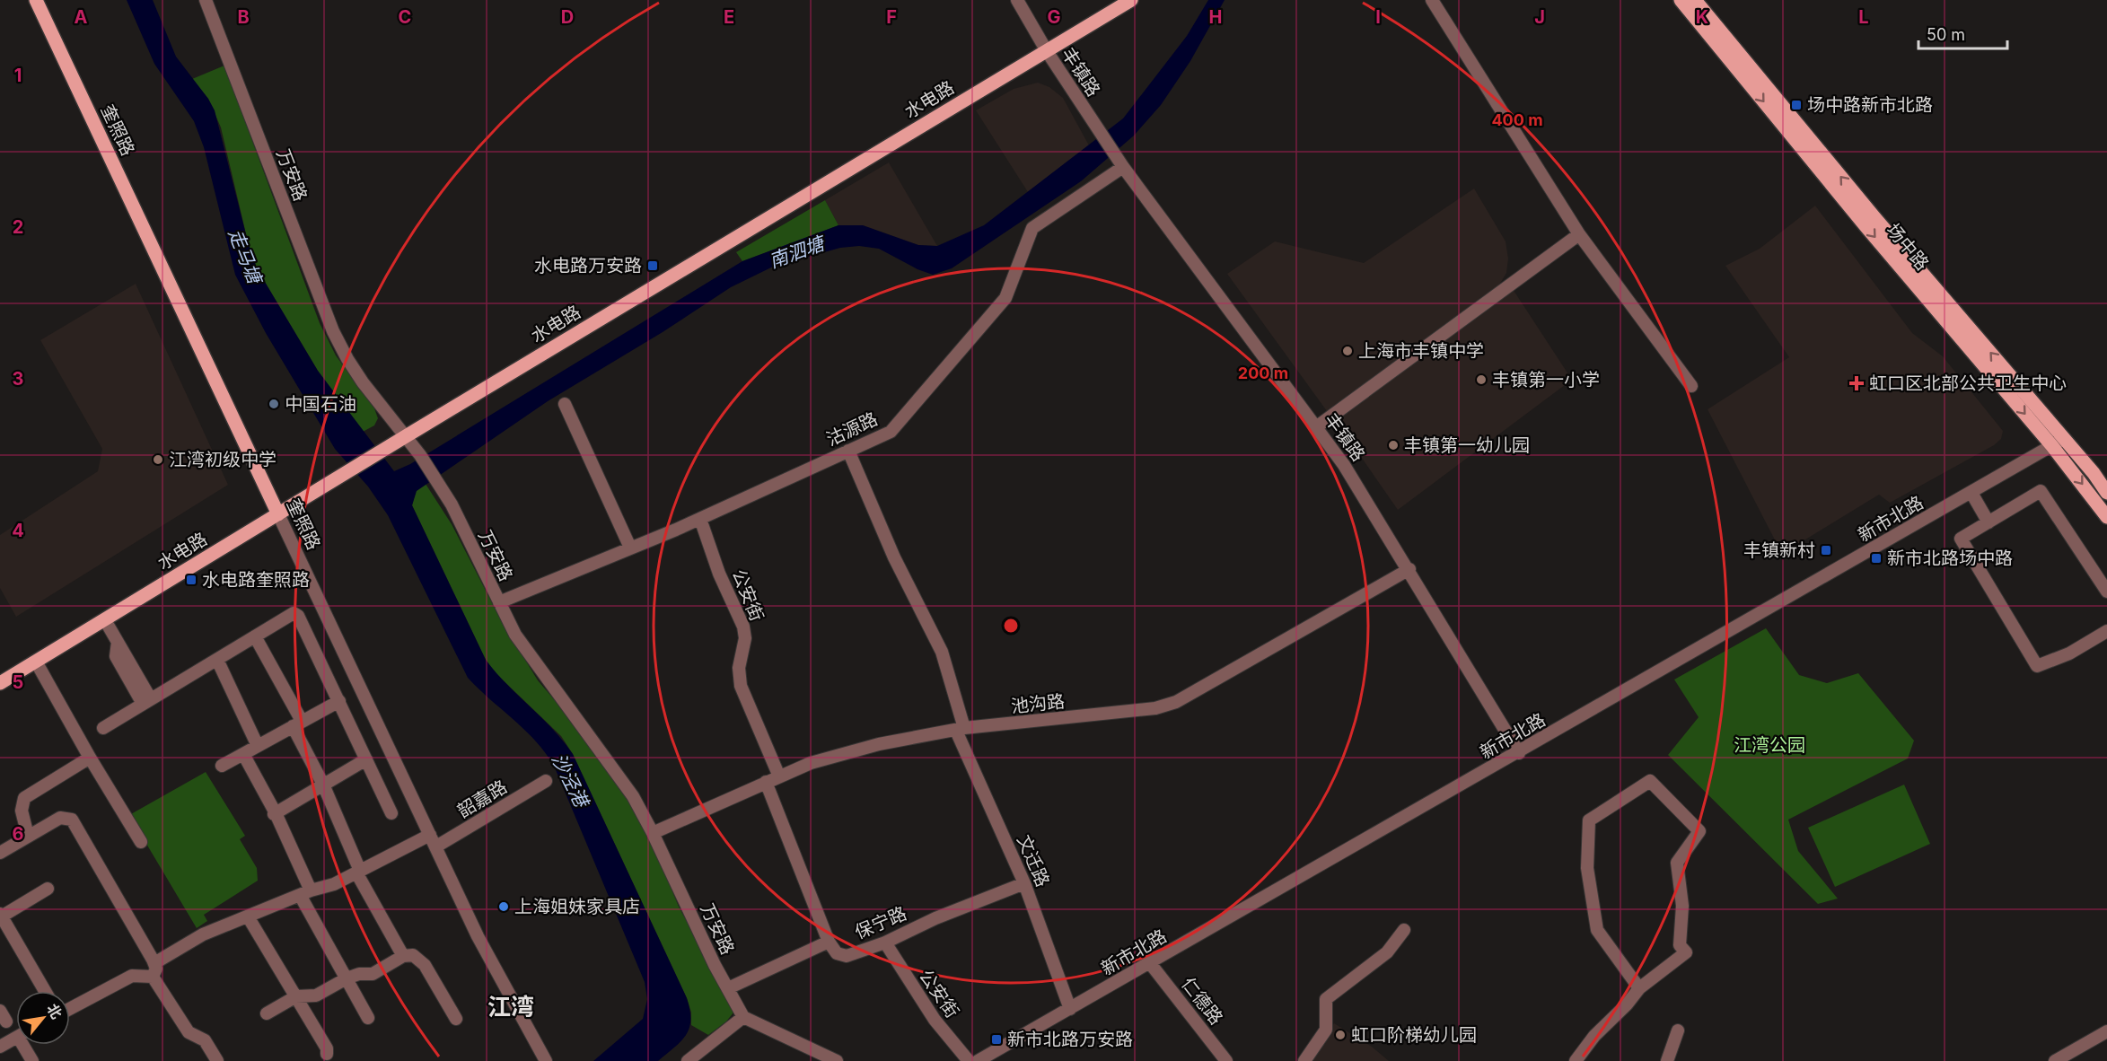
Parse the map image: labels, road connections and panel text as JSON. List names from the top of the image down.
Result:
{
  "streets": {
    "main road": ["水电路", "奎照路", "场中路"],
    "street": [
      "丰镇路",
      "万安路",
      "沽源路",
      "新市北路",
      "公安街",
      "池沟路",
      "韶嘉路",
      "文迁路",
      "保宁路",
      "仁德路"
    ]
  },
  "crossings": [
    ["丰镇路", "水电路"],
    ["丰镇路", "沽源路"],
    ["丰镇路", "新市北路"],
    ["丰镇路", "池沟路"],
    ["水电路", "奎照路"],
    ["水电路", "万安路"],
    ["奎照路", "韶嘉路"],
    ["万安路", "沽源路"],
    ["万安路", "池沟路"],
    ["场中路", "新市北路"],
    ["沽源路", "公安街"],
    ["沽源路", "文迁路"],
    ["新市北路", "文迁路"],
    ["新市北路", "仁德路"],
    ["公安街", "池沟路"],
    ["公安街", "保宁路"],
    ["池沟路", "文迁路"],
    ["文迁路", "保宁路"]
  ],
  "districts": ["江湾"],
  "water": ["南泗塘", "走马塘", "沙泾港"],
  "parks": ["江湾公园"],
  "places": {
    "transit": [
      "场中路新市北路",
      "水电路万安路",
      "丰镇新村",
      "新市北路场中路",
      "水电路奎照路",
      "新市北路万安路"
    ],
    "other": [
      "上海市丰镇中学",
      "丰镇第一小学",
      "中国石油",
      "丰镇第一幼儿园",
      "江湾初级中学",
      "上海姐妹家具店",
      "虹口阶梯幼儿园"
    ],
    "health": ["虹口区北部公共卫生中心"]
  },
  "scale_bar": "50 m",
  "north": "top right",
  "grid": {
    "columns": [
      "A",
      "B",
      "C",
      "D",
      "E",
      "F",
      "G",
      "H",
      "I",
      "J",
      "K",
      "L"
    ],
    "rows": [
      "1",
      "2",
      "3",
      "4",
      "5",
      "6"
    ]
  },
  "rings": ["400 m", "200 m"]
}
